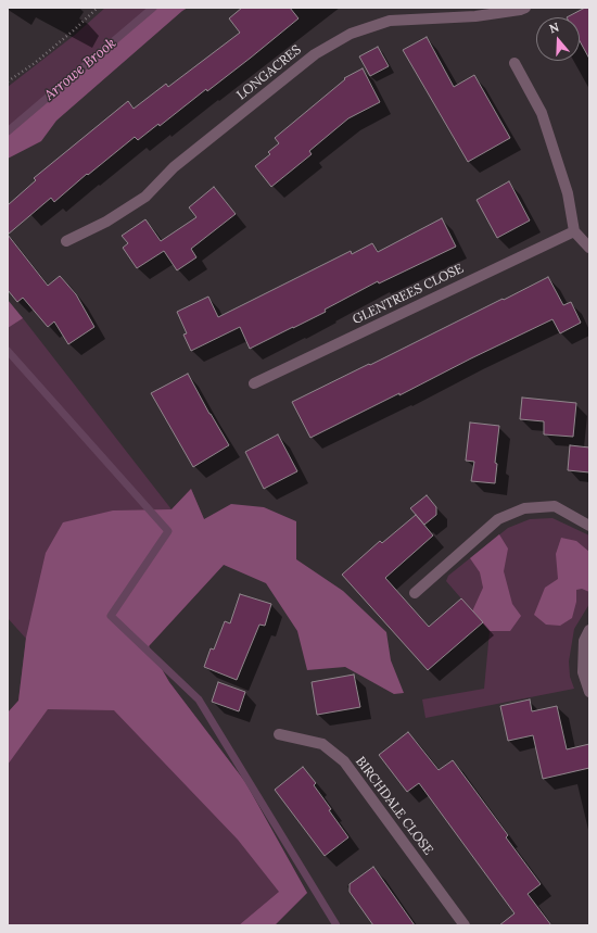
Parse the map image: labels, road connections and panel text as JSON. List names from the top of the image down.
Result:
{
  "streets": {
    "street": ["LONGACRES", "GLENTREES CLOSE", "BIRCHDALE CLOSE"]
  },
  "water": ["Arrowe Brook"],
  "north": "top"
}
